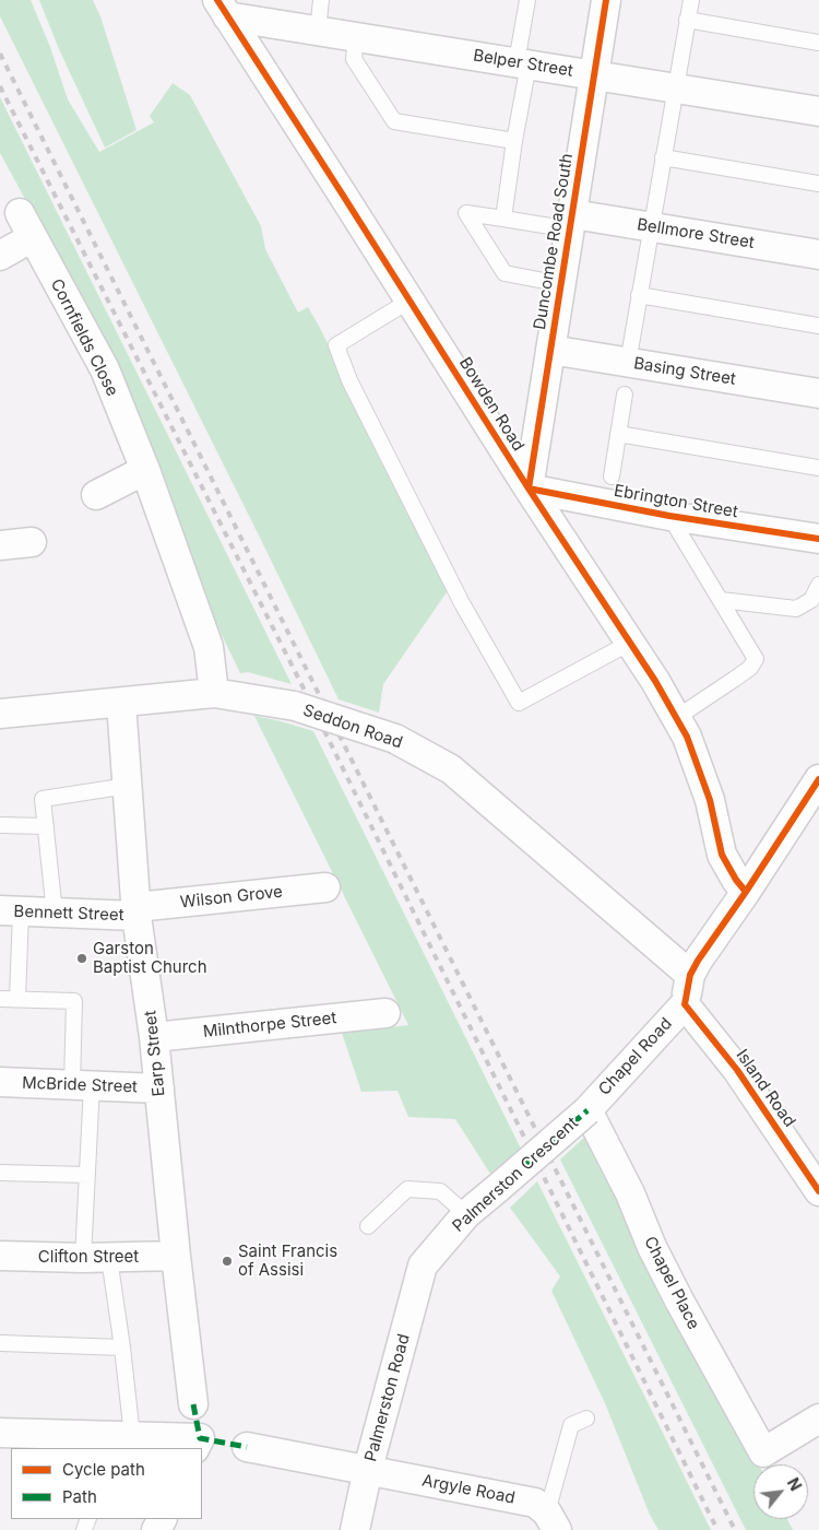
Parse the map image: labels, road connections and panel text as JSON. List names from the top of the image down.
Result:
{
  "streets": {
    "street": [
      "Belper Street",
      "Bellmore Street",
      "Duncombe Road South",
      "Cornfields Close",
      "Basing Street",
      "Bowden Road",
      "Ebrington Street",
      "Seddon Road",
      "Wilson Grove",
      "Bennett Street",
      "Milnthorpe Street",
      "Earp Street",
      "Chapel Road",
      "McBride Street",
      "Island Road",
      "Palmerston Crescent",
      "Clifton Street",
      "Chapel Place",
      "Palmerston Road",
      "Argyle Road"
    ]
  },
  "crossings": [
    ["Belper Street", "Duncombe Road South"],
    ["Belper Street", "Bowden Road"],
    ["Bellmore Street", "Duncombe Road South"],
    ["Duncombe Road South", "Basing Street"],
    ["Duncombe Road South", "Bowden Road"],
    ["Duncombe Road South", "Ebrington Street"],
    ["Cornfields Close", "Seddon Road"],
    ["Bowden Road", "Ebrington Street"],
    ["Seddon Road", "Earp Street"],
    ["Wilson Grove", "Bennett Street"],
    ["Wilson Grove", "Earp Street"],
    ["Bennett Street", "Earp Street"],
    ["Milnthorpe Street", "Earp Street"],
    ["Earp Street", "McBride Street"],
    ["Earp Street", "Clifton Street"],
    ["Chapel Road", "Island Road"],
    ["Chapel Road", "Palmerston Crescent"],
    ["Chapel Road", "Chapel Place"],
    ["Palmerston Crescent", "Chapel Place"],
    ["Palmerston Crescent", "Palmerston Road"],
    ["Palmerston Road", "Argyle Road"]
  ],
  "places": ["Garston Baptist Church", "Saint Francis of Assisi"],
  "legend": ["Cycle path", "Path"],
  "north": "top right"
}
